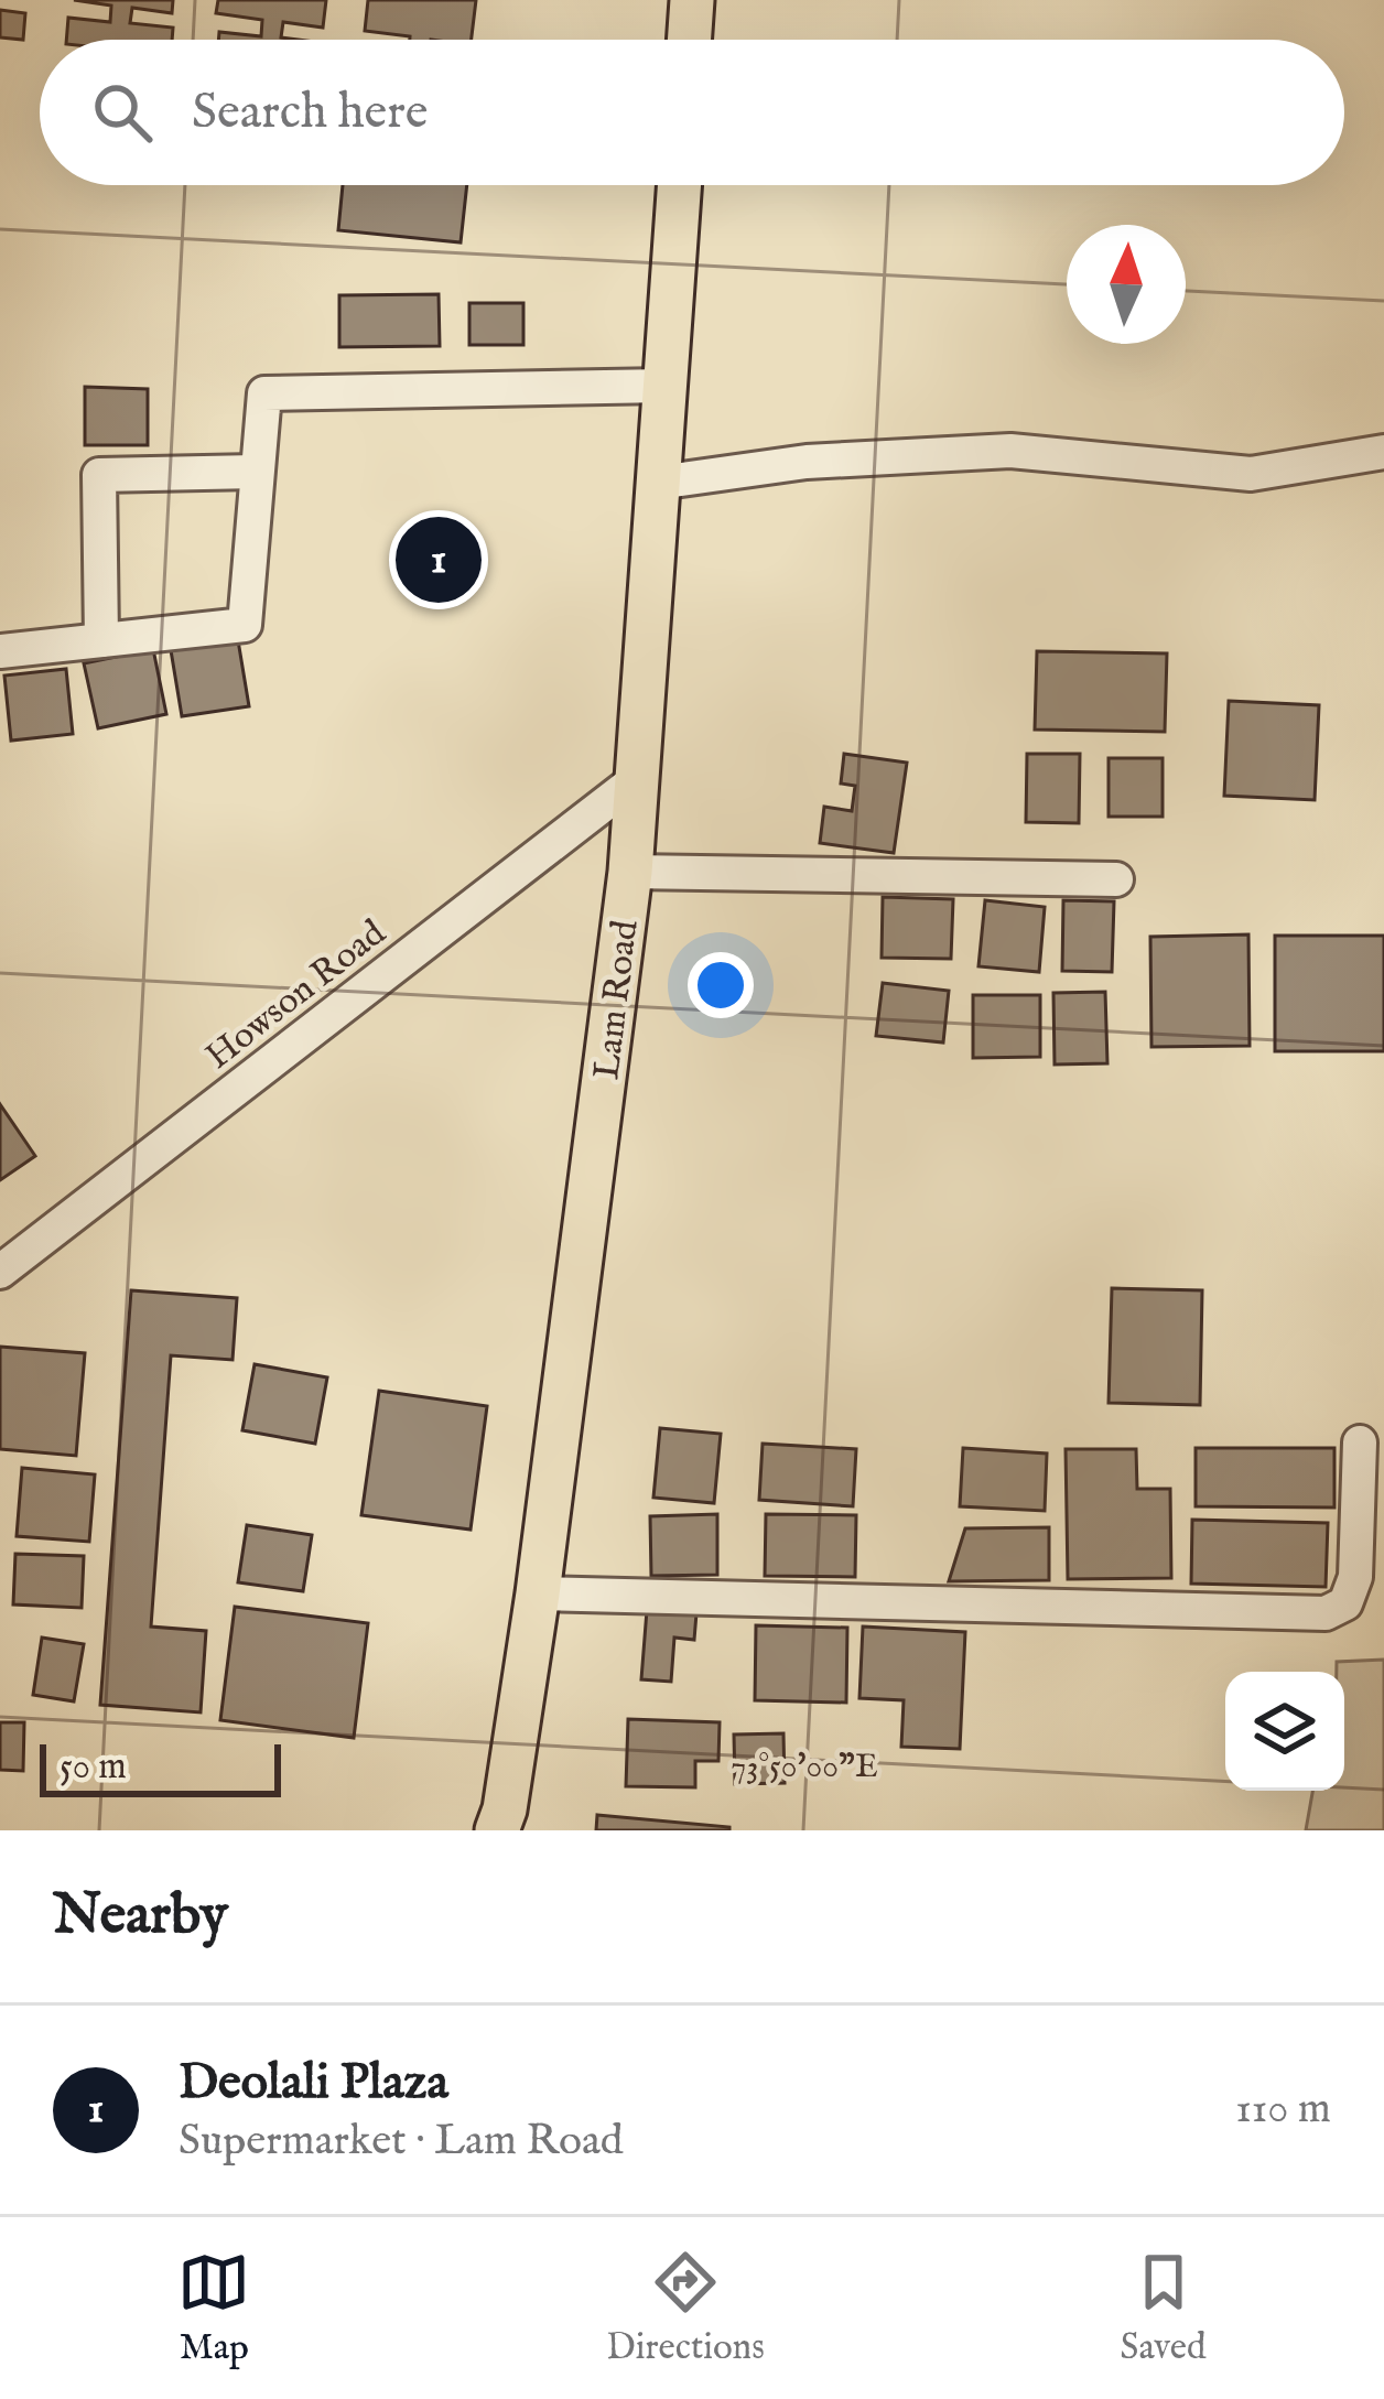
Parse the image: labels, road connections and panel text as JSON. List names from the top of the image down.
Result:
{
  "streets": {
    "main road": ["Lam Road"],
    "street": ["Howson Road"]
  },
  "crossings": [
    ["Howson Road", "Lam Road"]
  ],
  "scale_bar": "50 m",
  "north": "top",
  "page": {
    "search": "Search here",
    "pins": "1",
    "scale": "50 m",
    "heading": "Nearby",
    "list": [
      {
        "mark": "1",
        "name": "Deolali Plaza",
        "note": "Supermarket · Lam Road",
        "value": "110 m"
      }
    ],
    "nav": ["Map", "Directions", "Saved"]
  },
  "coordinates": ["73°50'00\"E"]
}
